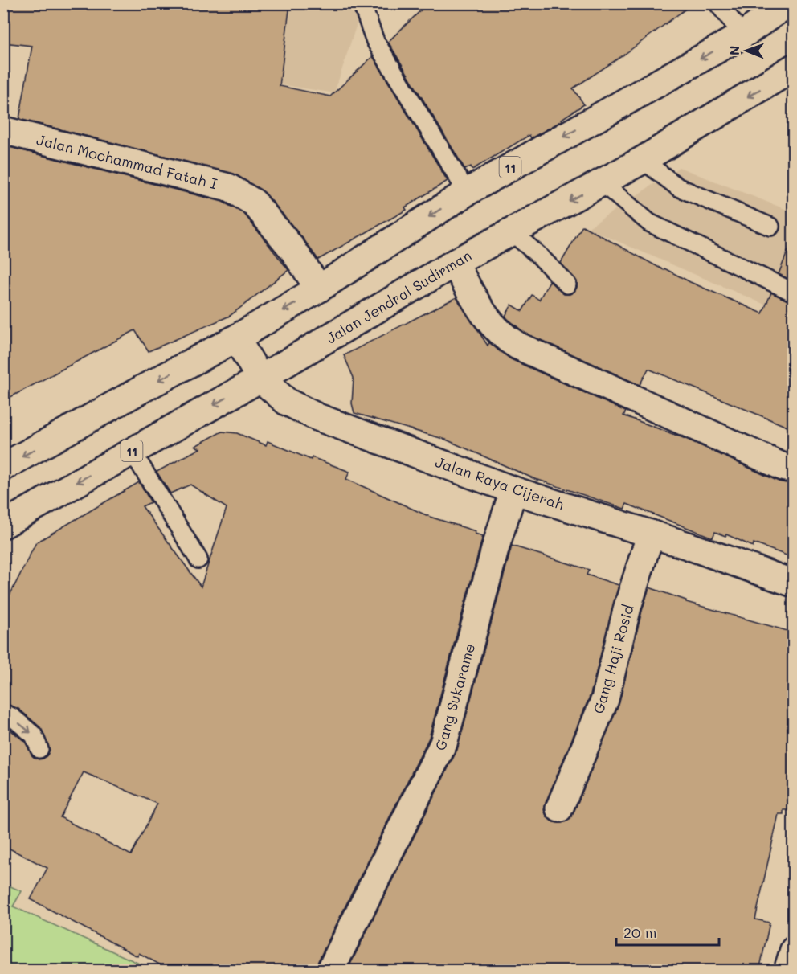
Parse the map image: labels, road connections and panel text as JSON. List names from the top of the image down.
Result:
{
  "streets": {
    "main road": [
      "Jalan Mochammad Fatah I",
      "11",
      "Jalan Jendral Sudirman",
      "Jalan Raya Cijerah",
      "Gang Haji Rosid",
      "Gang Sukarame"
    ]
  },
  "crossings": [
    ["Jalan Mochammad Fatah I", "11"],
    ["11", "Jalan Raya Cijerah"],
    ["Jalan Jendral Sudirman", "Jalan Raya Cijerah"],
    ["Jalan Raya Cijerah", "Gang Haji Rosid"],
    ["Jalan Raya Cijerah", "Gang Sukarame"]
  ],
  "scale_bar": "20 m",
  "north": "left"
}
